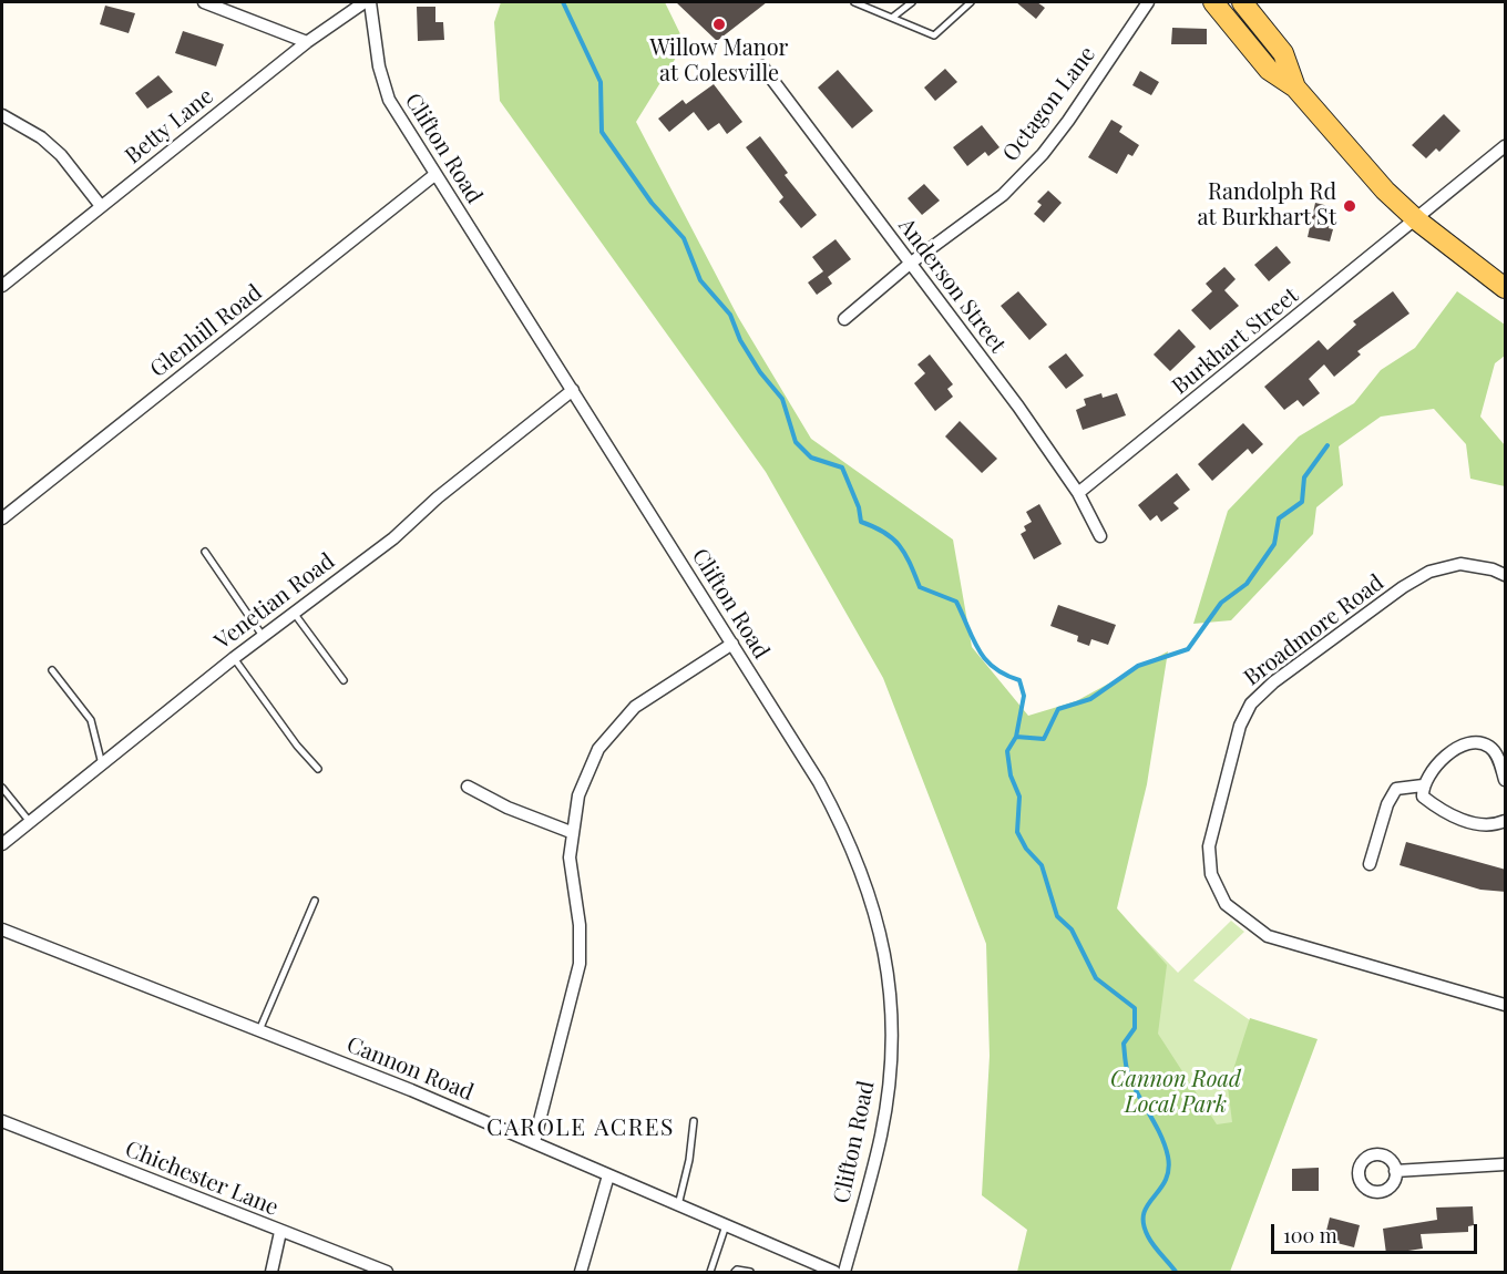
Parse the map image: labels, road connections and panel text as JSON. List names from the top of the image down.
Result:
{
  "streets": {
    "street": [
      "Octagon Lane",
      "Betty Lane",
      "Clifton Road",
      "Anderson Street",
      "Glenhill Road",
      "Burkhart Street",
      "Venetian Road",
      "Broadmore Road",
      "Cannon Road",
      "Chichester Lane"
    ]
  },
  "crossings": [
    ["Octagon Lane", "Anderson Street"],
    ["Clifton Road", "Glenhill Road"],
    ["Clifton Road", "Venetian Road"],
    ["Anderson Street", "Burkhart Street"]
  ],
  "districts": ["CAROLE ACRES"],
  "parks": ["Cannon Road Local Park"],
  "places": ["Willow Manor at Colesville", "Randolph Rd at Burkhart St"],
  "scale_bar": "100 m"
}
